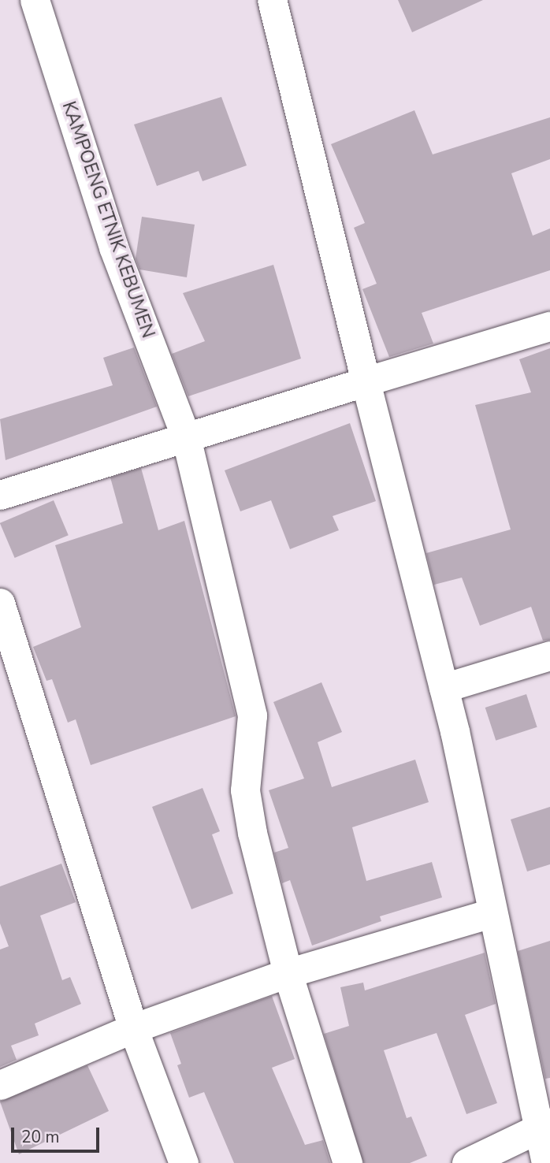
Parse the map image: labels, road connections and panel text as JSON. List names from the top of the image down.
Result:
{
  "streets": {
    "street": ["KAMPOENG ETNIK KEBUMEN"]
  },
  "scale_bar": "20 m"
}
